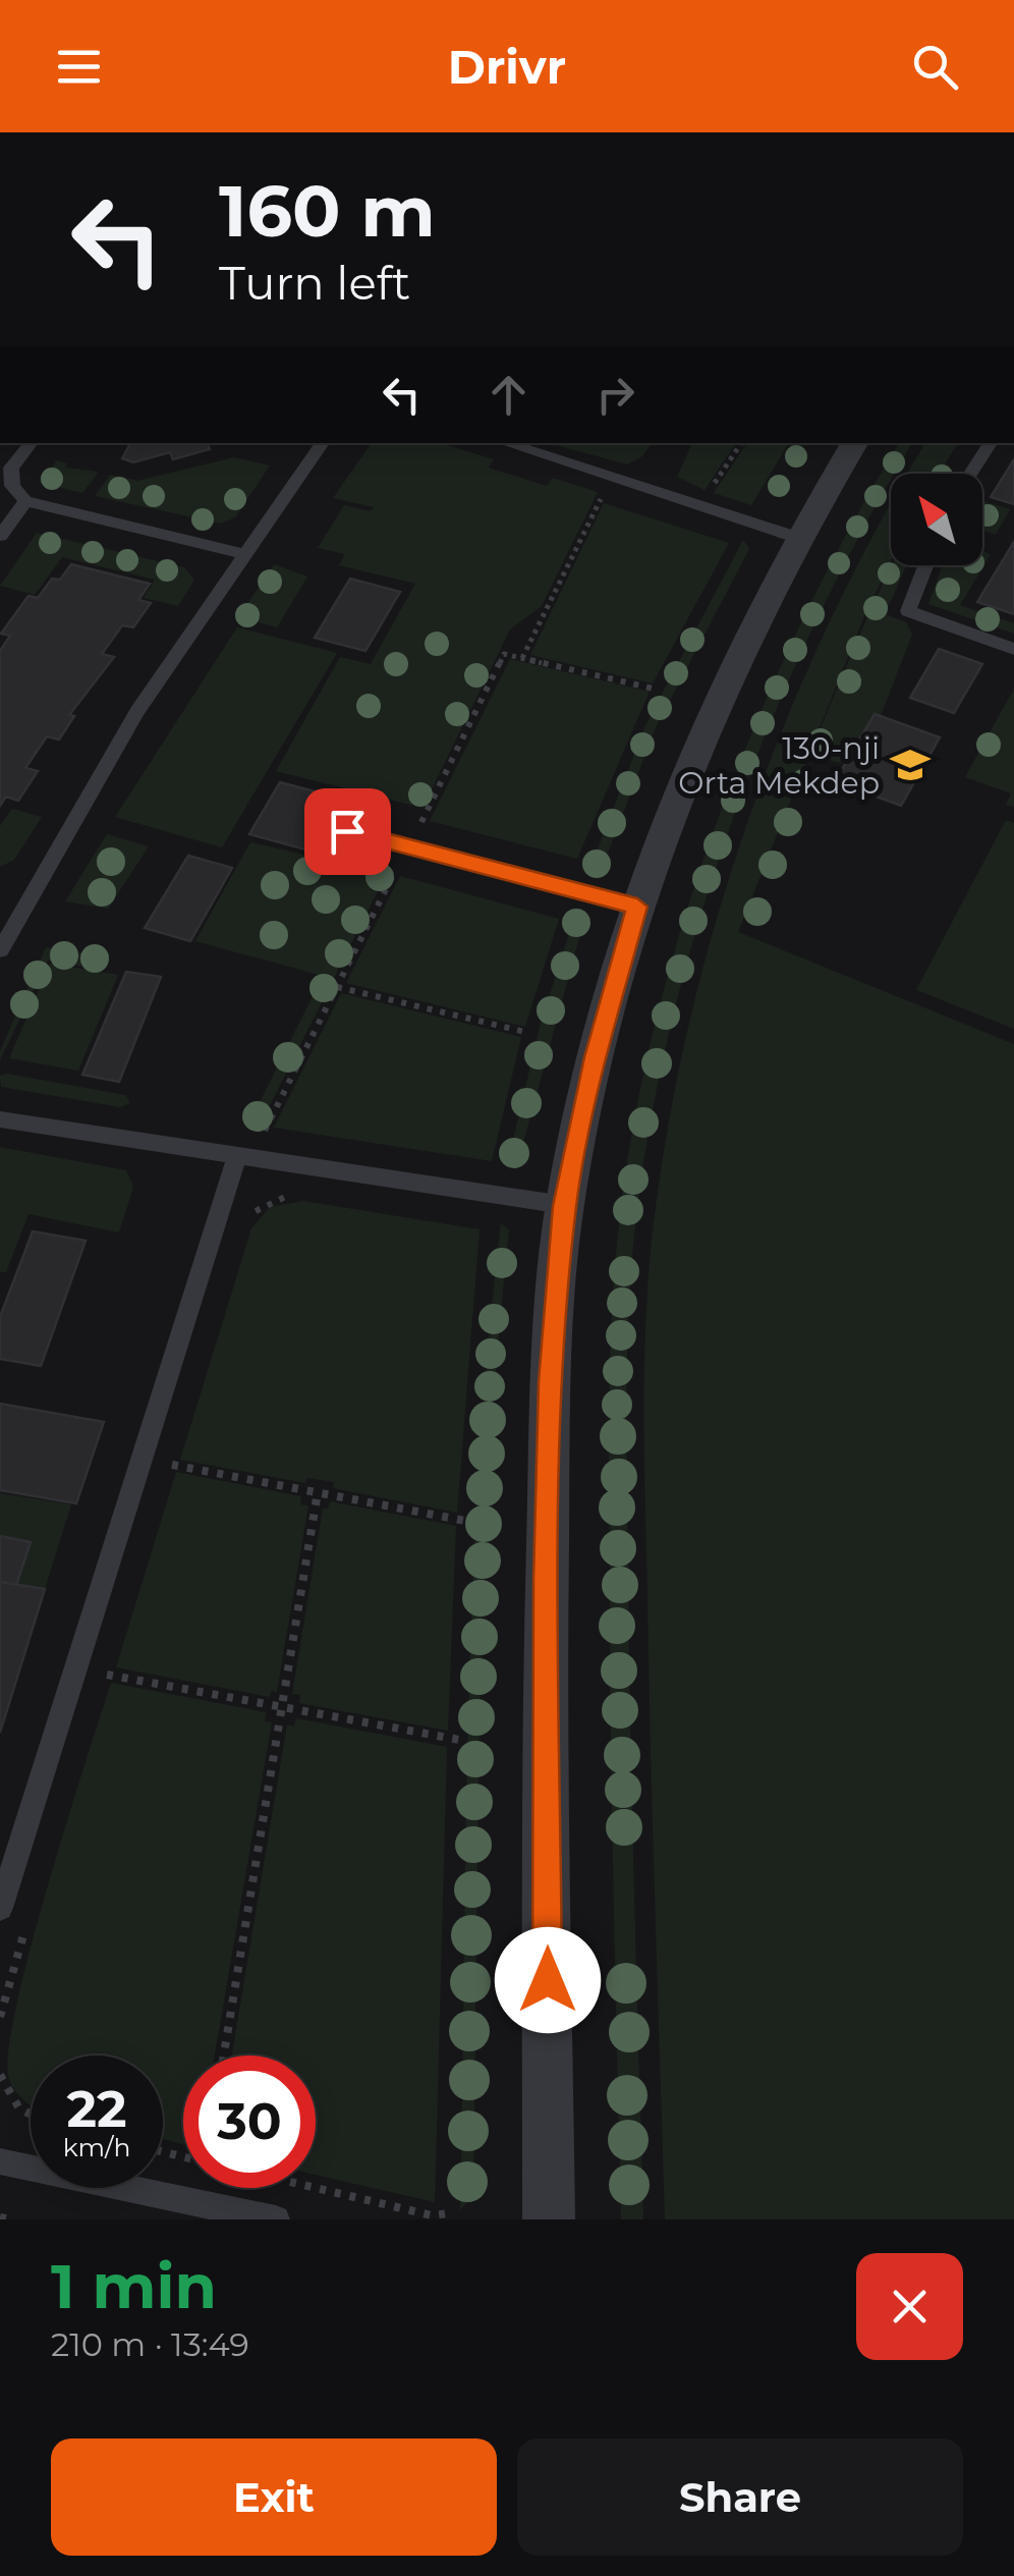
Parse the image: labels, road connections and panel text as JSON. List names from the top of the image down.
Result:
{
  "places": {
    "school or university": ["130-nji Orta Mekdep"]
  },
  "north": "top left",
  "page": {
    "header": "Drivr",
    "turn": ["160 m", "Turn left"],
    "speed": "22 km/h",
    "limit": "30",
    "heading": ["1 min", "210 m · 13:49"],
    "buttons": ["Exit", "Share"]
  }
}
